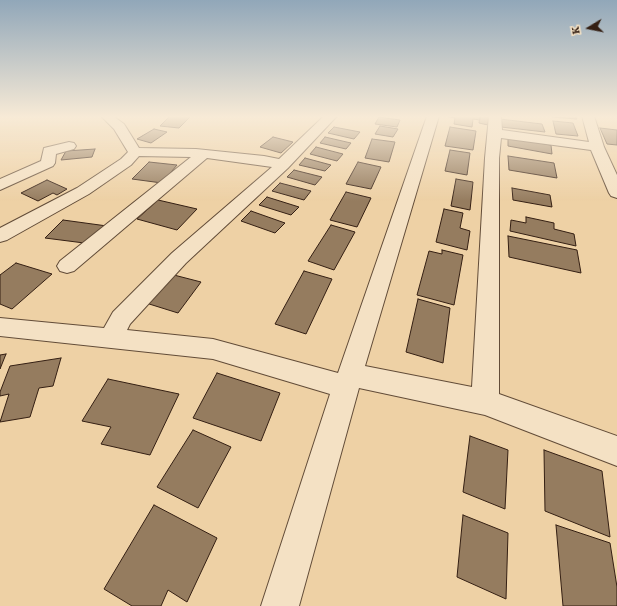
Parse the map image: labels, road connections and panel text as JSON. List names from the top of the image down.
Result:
{
  "north": "left"
}
